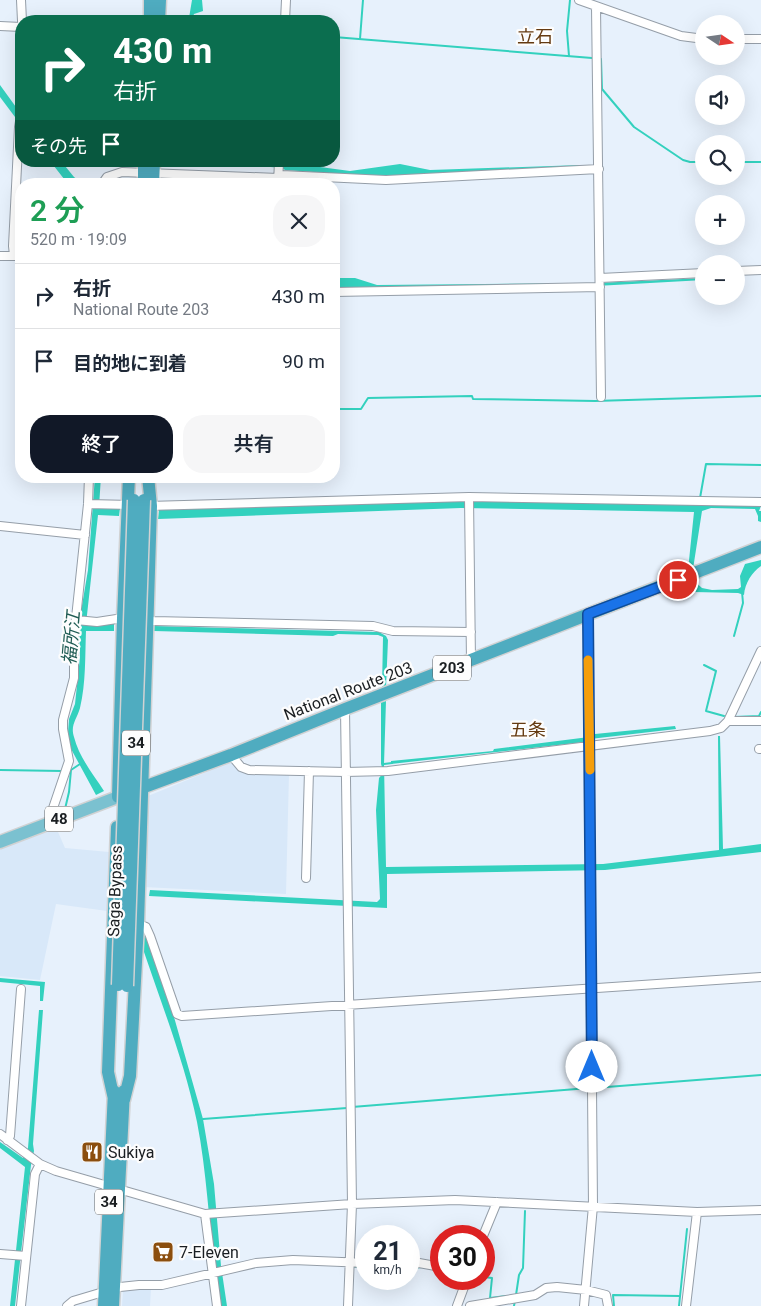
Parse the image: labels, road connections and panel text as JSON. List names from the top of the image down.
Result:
{
  "streets": {
    "highway": [
      "203",
      "National Route 203",
      "34",
      "Saga Bypass"
    ],
    "main road": ["48"]
  },
  "crossings": [
    ["203", "National Route 203"],
    ["203", "34"],
    ["203", "48"],
    ["National Route 203", "34"],
    ["34", "48"],
    ["34", "Saga Bypass"]
  ],
  "districts": ["立石", "五条"],
  "water": ["福所江"],
  "places": {
    "restaurant": ["Sukiya"],
    "supermarket": ["7-Eleven"]
  },
  "north": "right",
  "page": {
    "map_buttons": ["+", "−"],
    "turn": ["430 m", "右折"],
    "then": "その先",
    "heading": ["2 分", "520 m · 19:09"],
    "list": [
      {
        "name": "右折",
        "note": "National Route 203",
        "value": "430 m"
      },
      {
        "name": "目的地に到着",
        "value": "90 m"
      }
    ],
    "buttons": ["終了", "共有"],
    "speed": "21 km/h",
    "limit": "30"
  }
}
